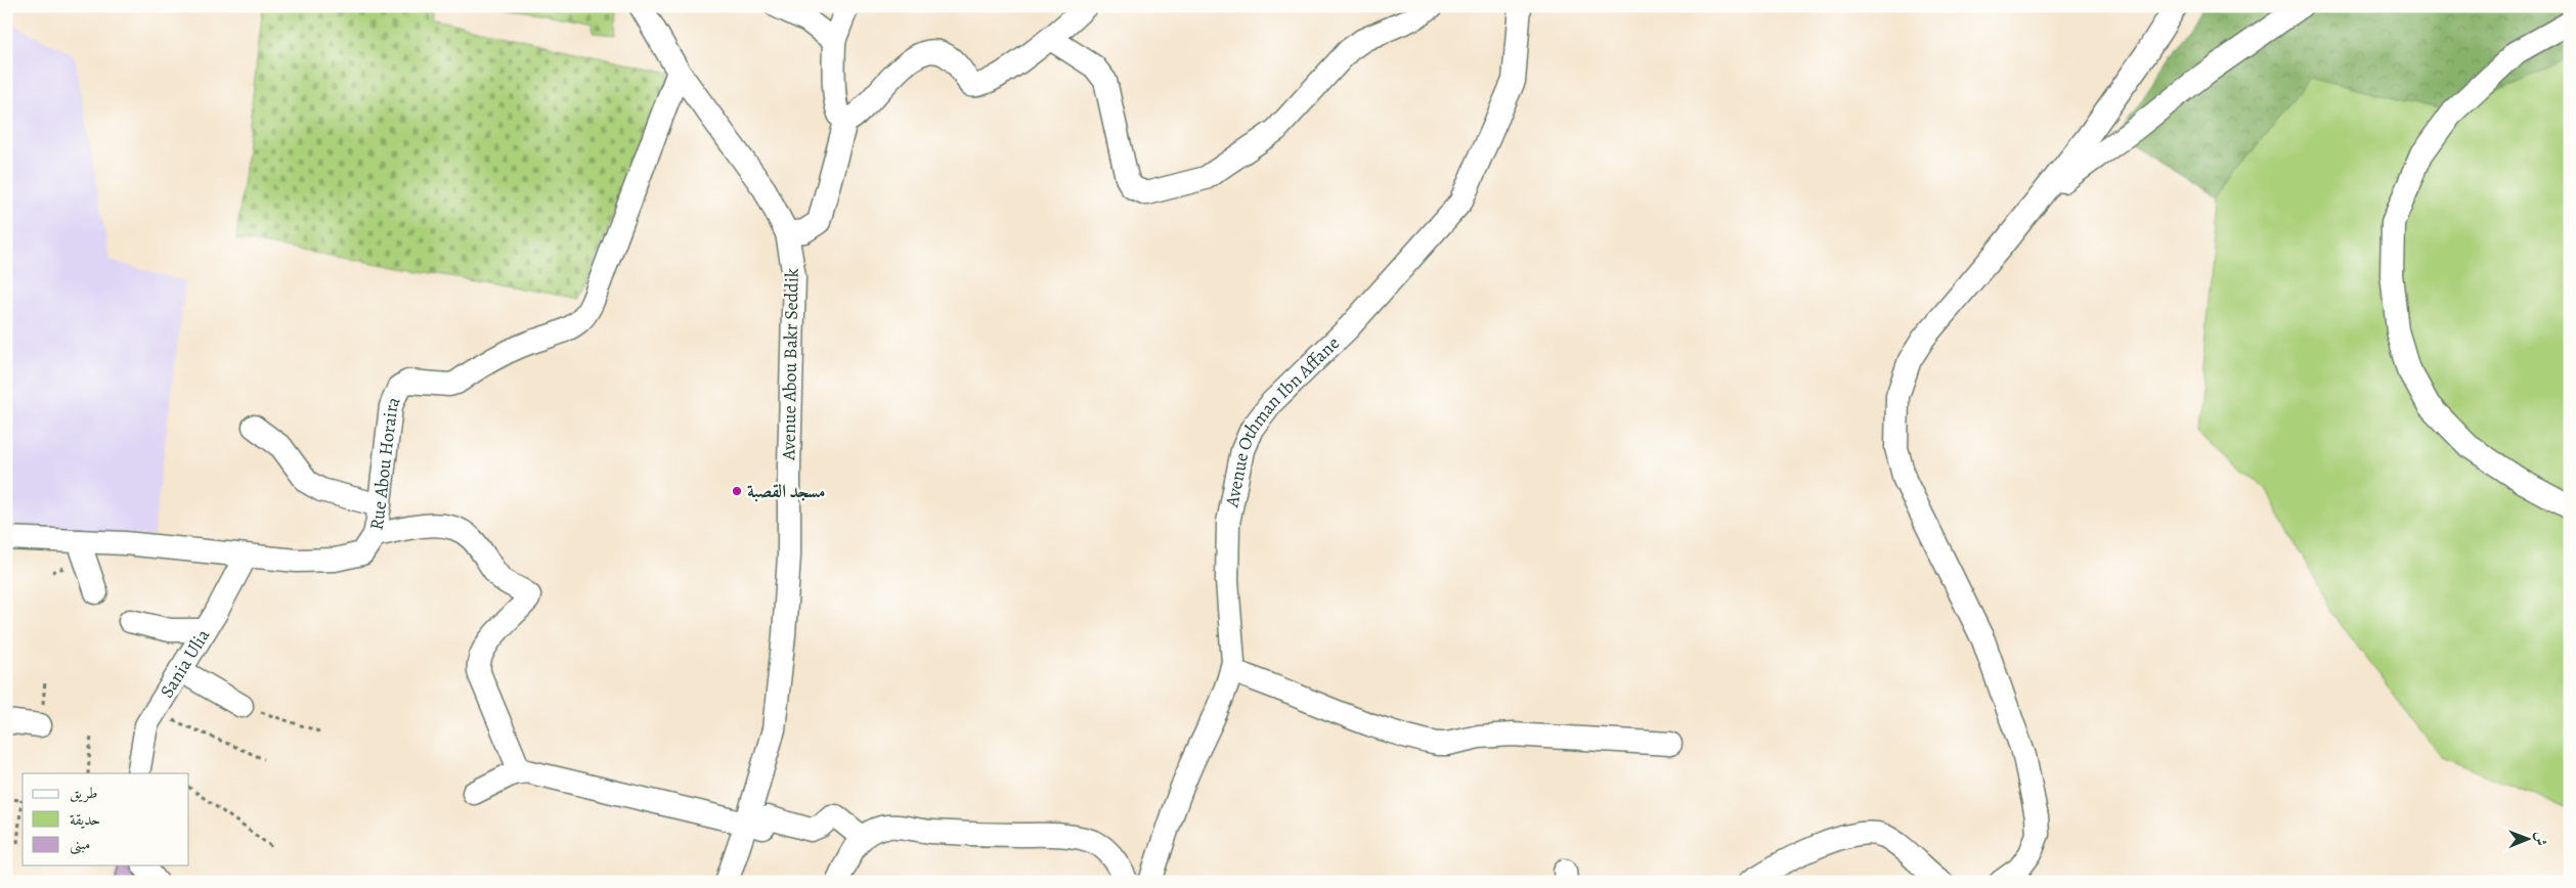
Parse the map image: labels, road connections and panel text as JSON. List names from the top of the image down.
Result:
{
  "streets": {
    "street": [
      "Avenue Abou Bakr Seddik",
      "Avenue Othman Ibn Affane",
      "Rue Abou Horaira",
      "Sania Ulia"
    ]
  },
  "crossings": [
    ["Avenue Abou Bakr Seddik", "Rue Abou Horaira"],
    ["Rue Abou Horaira", "Sania Ulia"]
  ],
  "places": ["مسجد القصبة"],
  "legend": ["طريق", "حديقة", "مبنى"],
  "north": "right"
}
